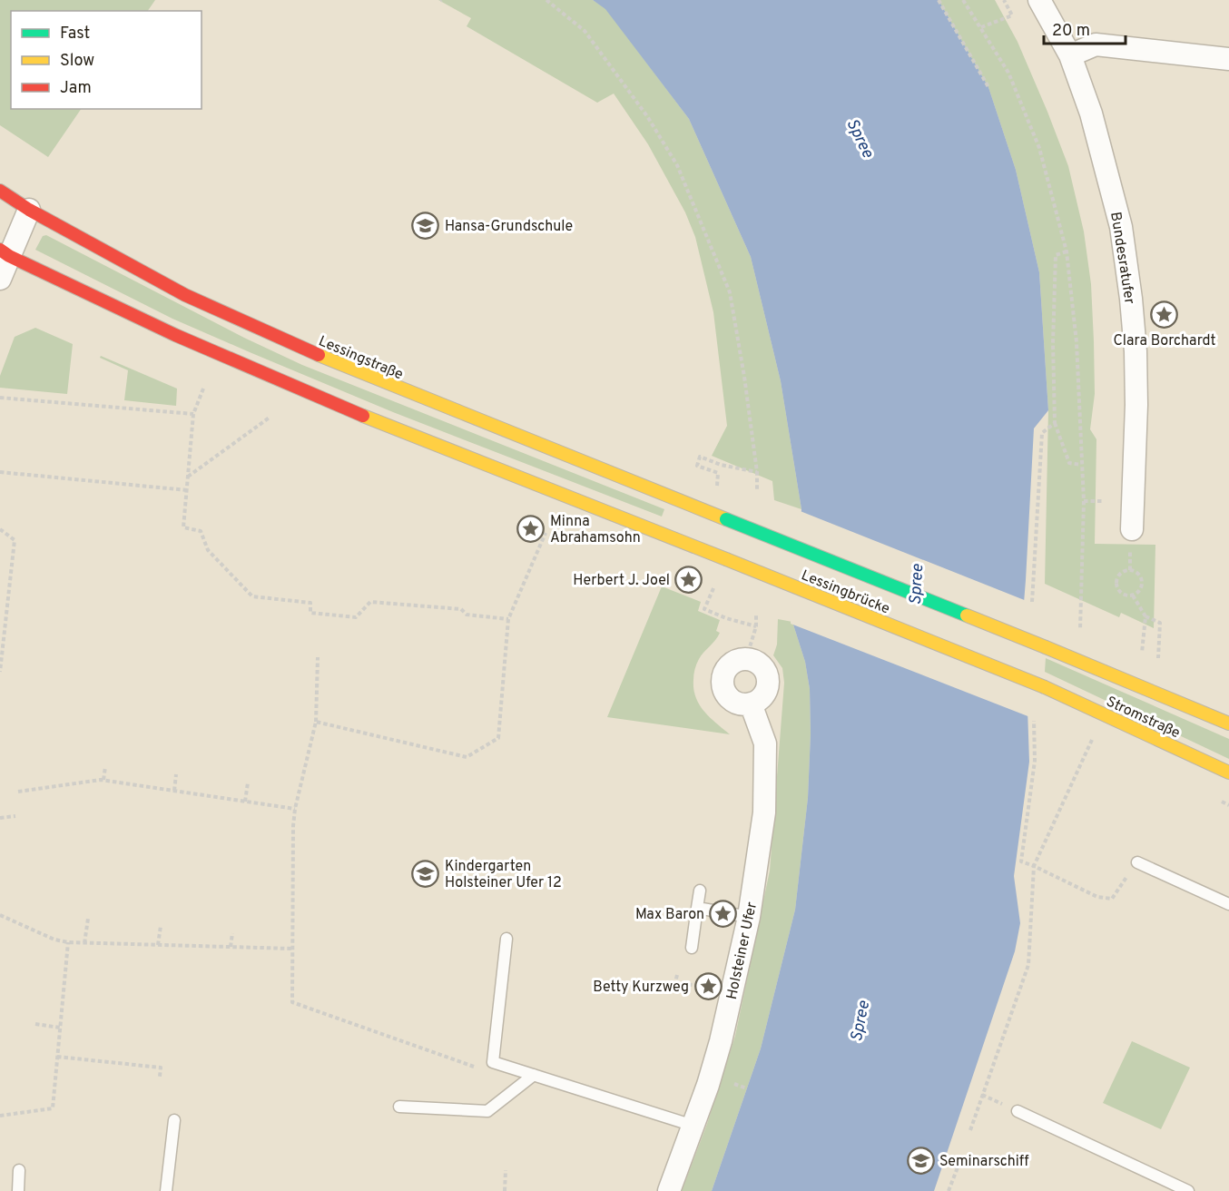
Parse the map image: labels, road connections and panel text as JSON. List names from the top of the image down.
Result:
{
  "streets": {
    "main road": ["Lessingstraße", "Lessingbrücke", "Stromstraße"],
    "street": ["Bundesratufer", "Holsteiner Ufer"]
  },
  "crossings": [
    ["Lessingstraße", "Lessingbrücke"],
    ["Lessingbrücke", "Stromstraße"]
  ],
  "water": ["Spree"],
  "places": {
    "school or university": ["Hansa-Grundschule", "Kindergarten Holsteiner Ufer 12", "Seminarschiff"],
    "place": [
      "Clara Borchardt",
      "Minna Abrahamsohn",
      "Herbert J. Joel",
      "Max Baron",
      "Betty Kurzweg"
    ]
  },
  "legend": ["Fast", "Slow", "Jam"],
  "scale_bar": "20 m"
}
